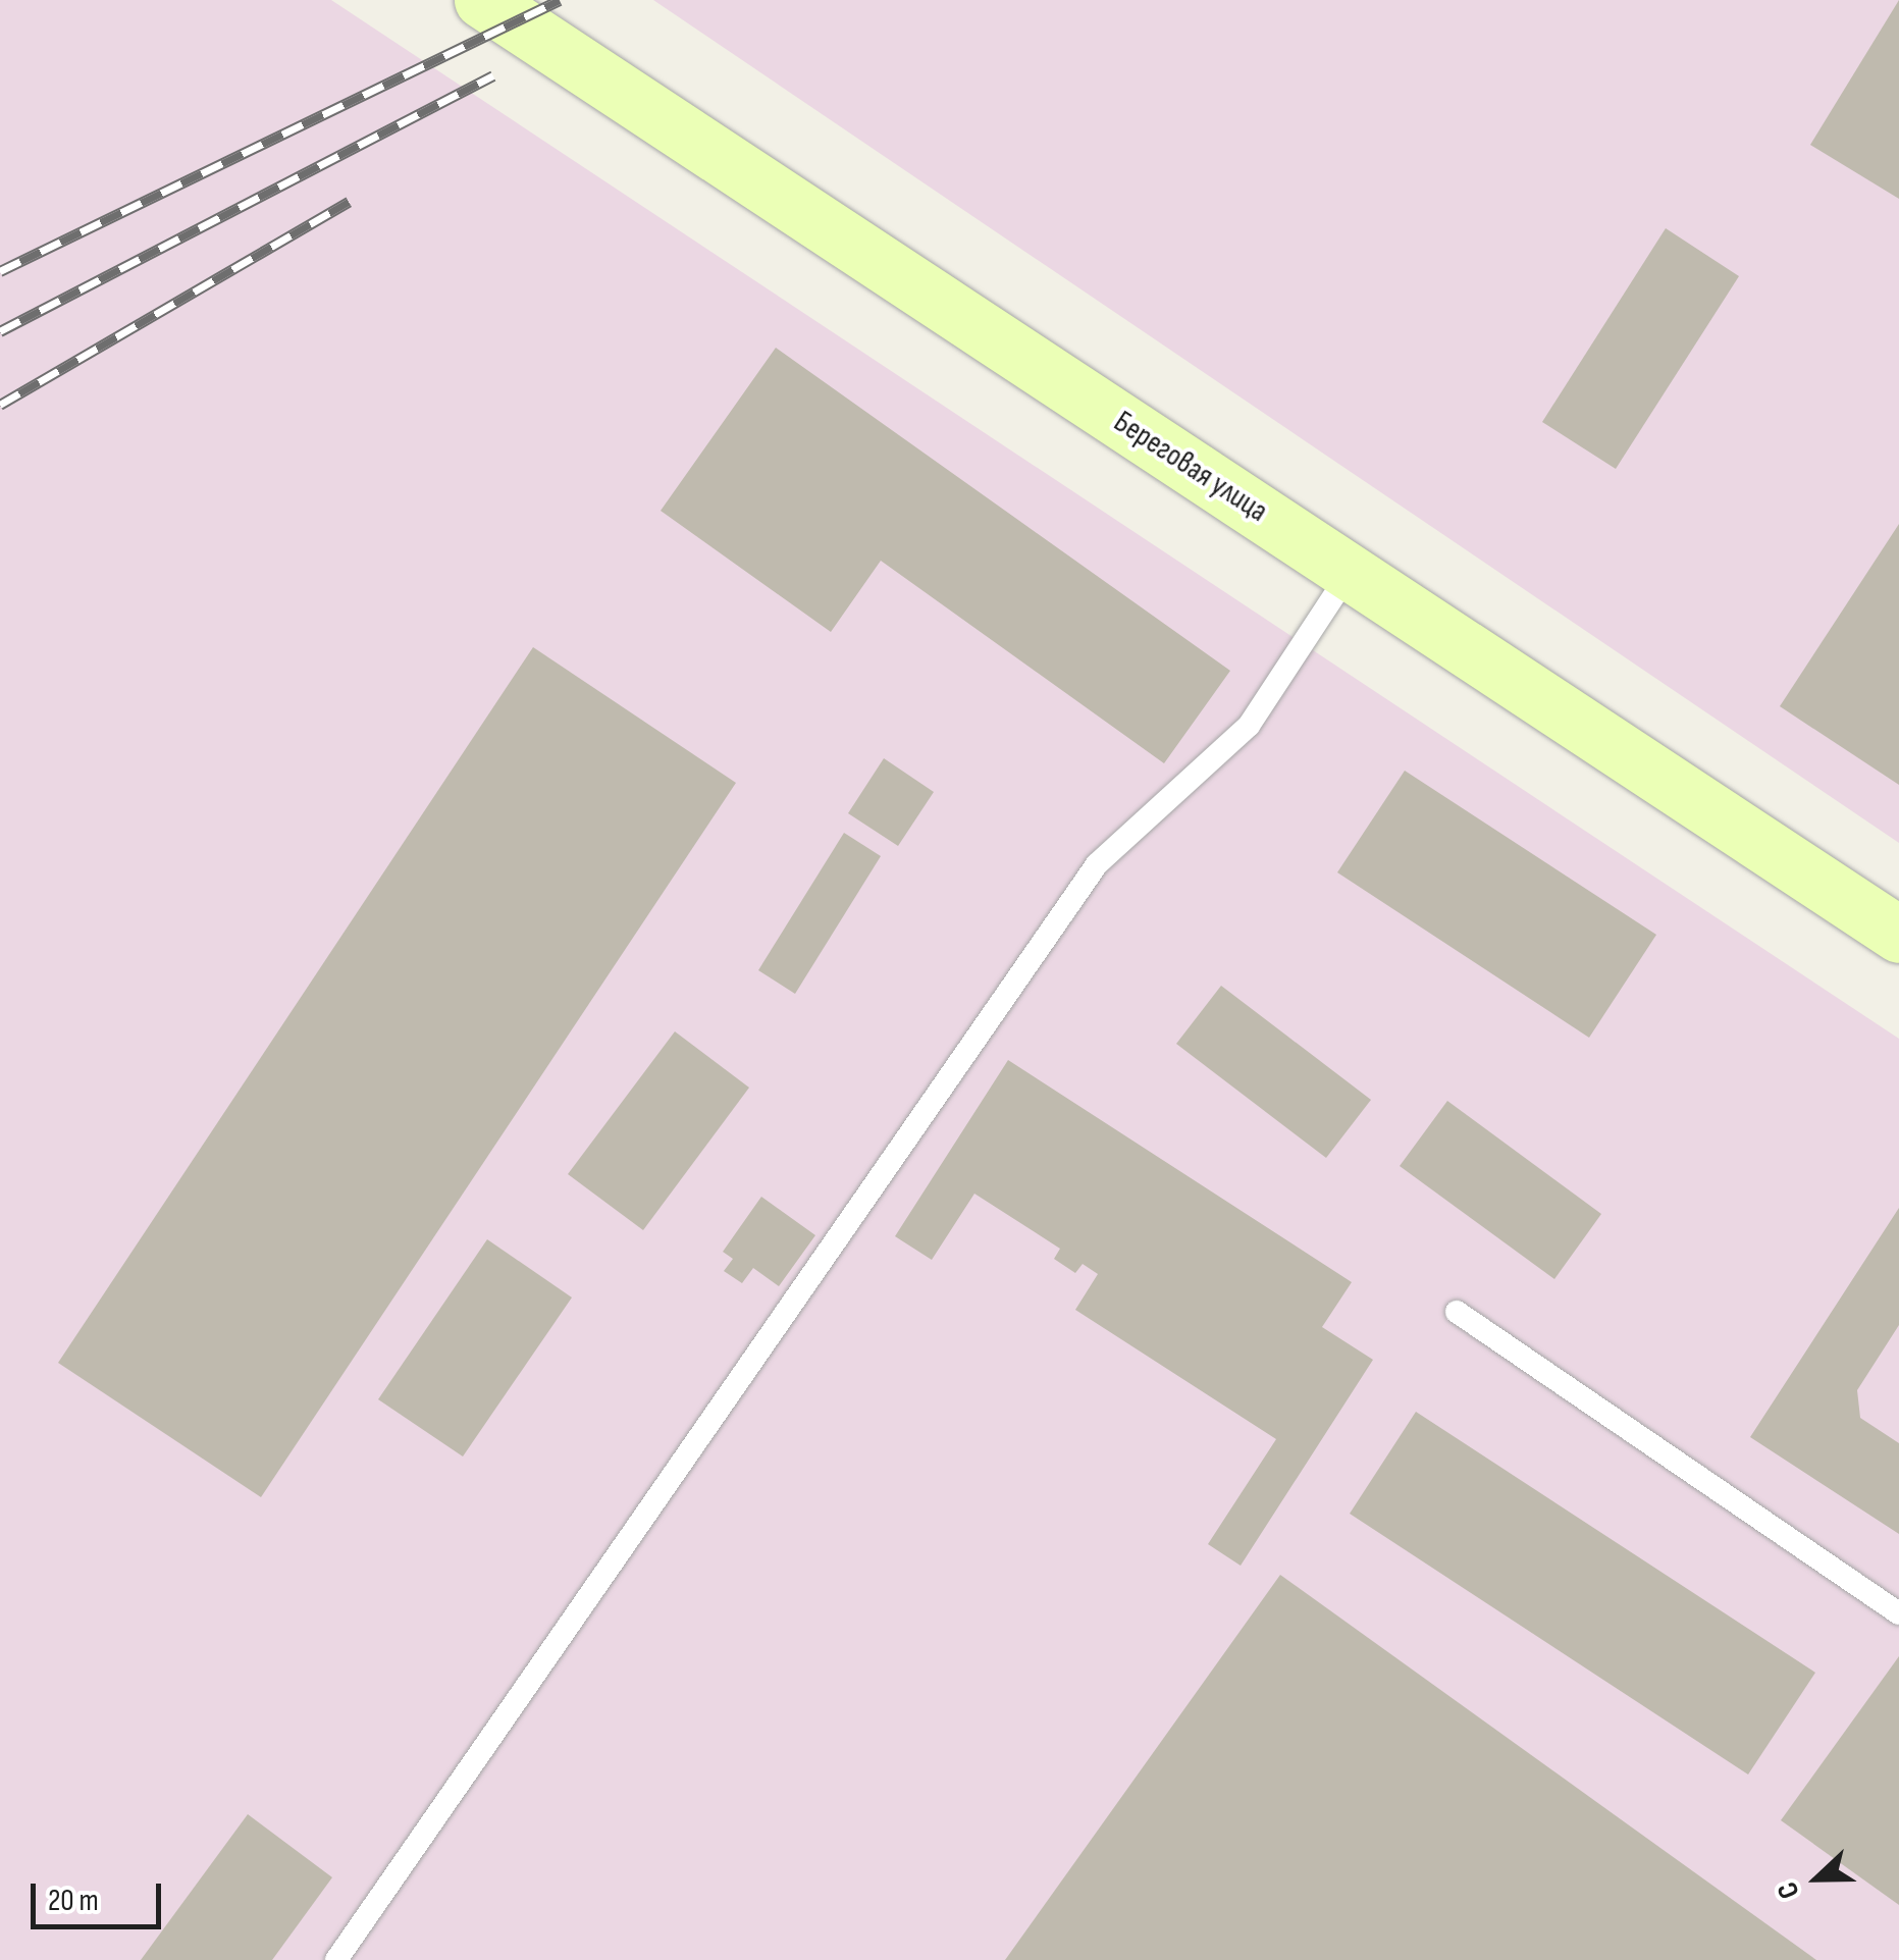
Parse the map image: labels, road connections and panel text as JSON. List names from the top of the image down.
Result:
{
  "streets": {
    "street": ["Береговая улица"]
  },
  "scale_bar": "20 m",
  "north": "left"
}
